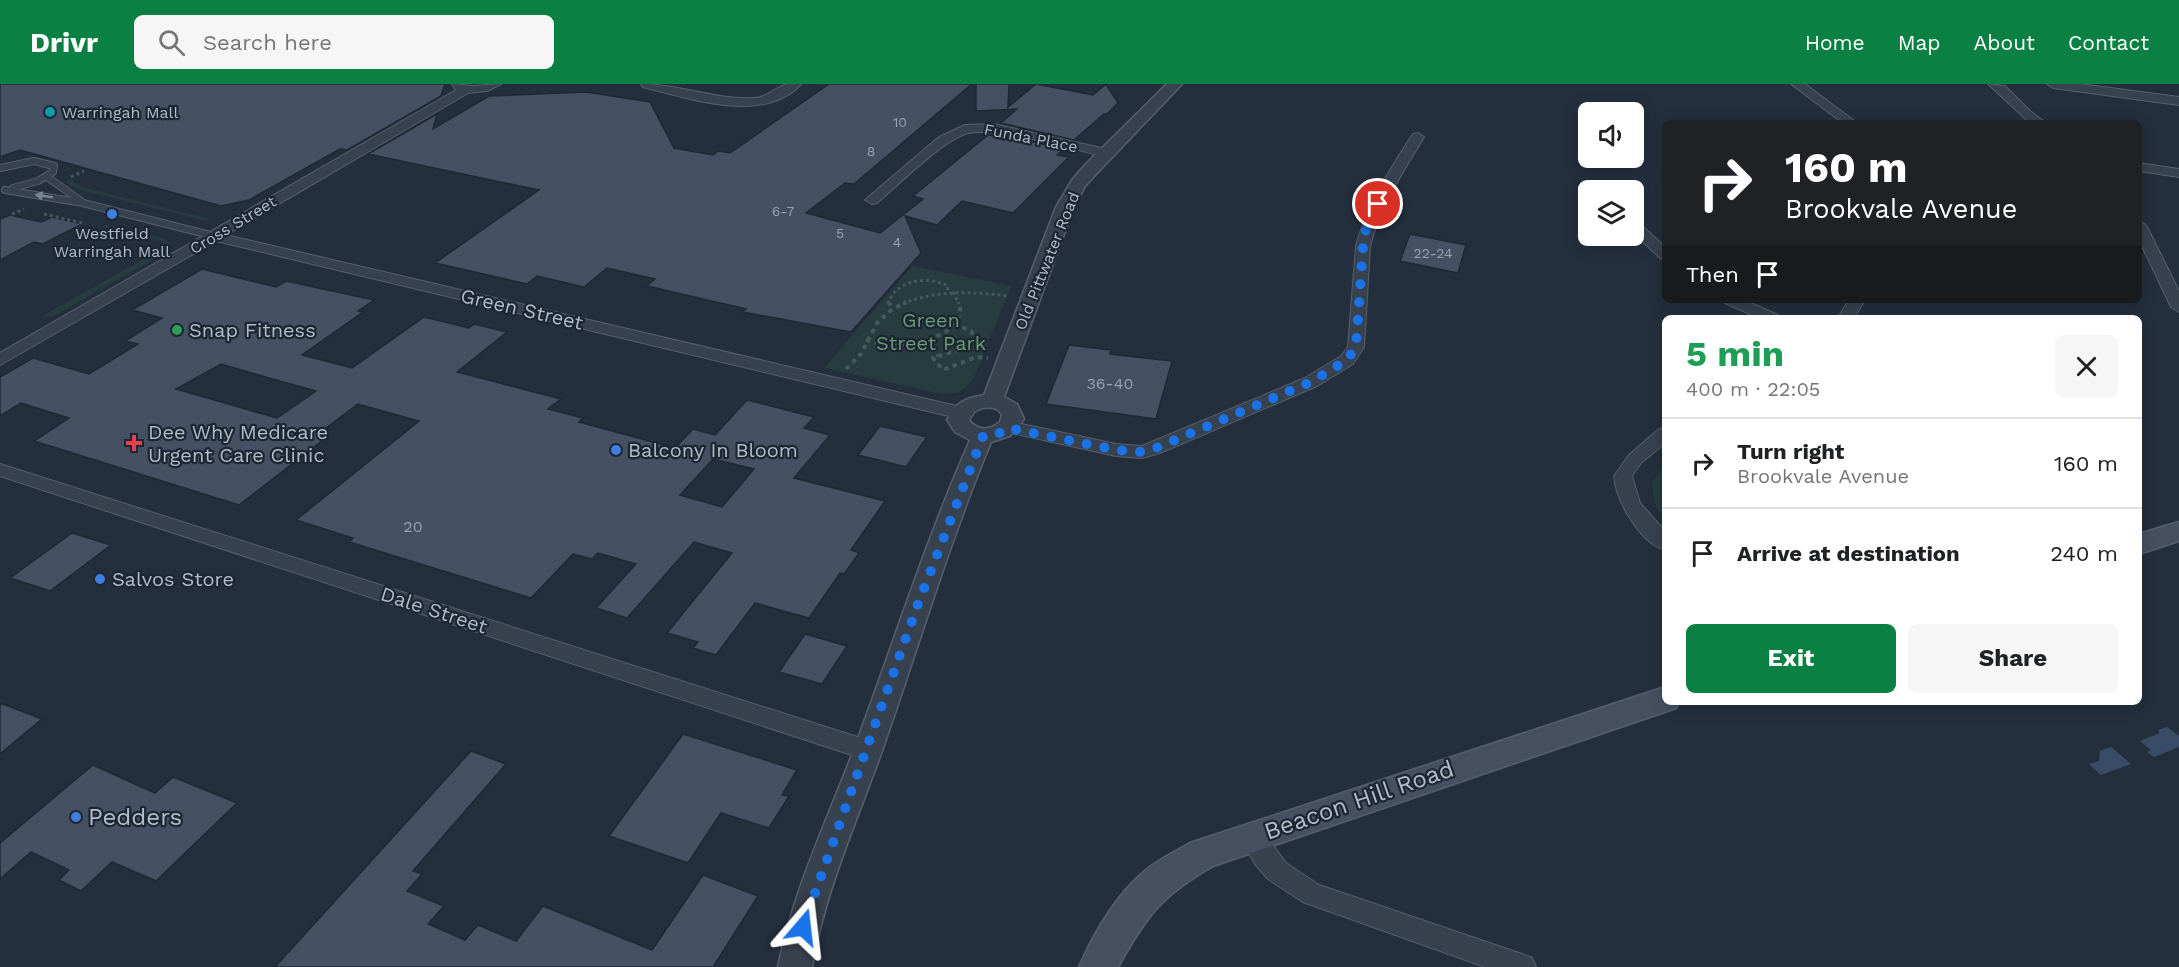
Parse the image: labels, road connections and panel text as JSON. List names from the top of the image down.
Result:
{
  "streets": {
    "main road": ["Beacon Hill Road"],
    "street": [
      "Funda Place",
      "Cross Street",
      "Old Pittwater Road",
      "Green Street",
      "Dale Street"
    ]
  },
  "crossings": [
    ["Funda Place", "Old Pittwater Road"],
    ["Cross Street", "Green Street"],
    ["Old Pittwater Road", "Green Street"]
  ],
  "parks": ["Green Street Park"],
  "places": {
    "other": [
      "Warringah Mall",
      "Westfield Warringah Mall",
      "Snap Fitness",
      "Balcony In Bloom",
      "Salvos Store",
      "Pedders"
    ],
    "health": ["Dee Why Medicare Urgent Care Clinic"]
  },
  "house_numbers": [
    "10",
    "8",
    "6-7",
    "5",
    "4",
    "22-24",
    "36-40",
    "20"
  ],
  "page": {
    "header": "Drivr",
    "search": "Search here",
    "nav": [
      "Home",
      "Map",
      "About",
      "Contact"
    ],
    "turn": ["160 m", "Brookvale Avenue"],
    "then": "Then",
    "heading": ["5 min", "400 m · 22:05"],
    "list": [
      {
        "name": "Turn right",
        "note": "Brookvale Avenue",
        "value": "160 m"
      },
      {
        "name": "Arrive at destination",
        "value": "240 m"
      }
    ],
    "buttons": ["Exit", "Share"]
  }
}
